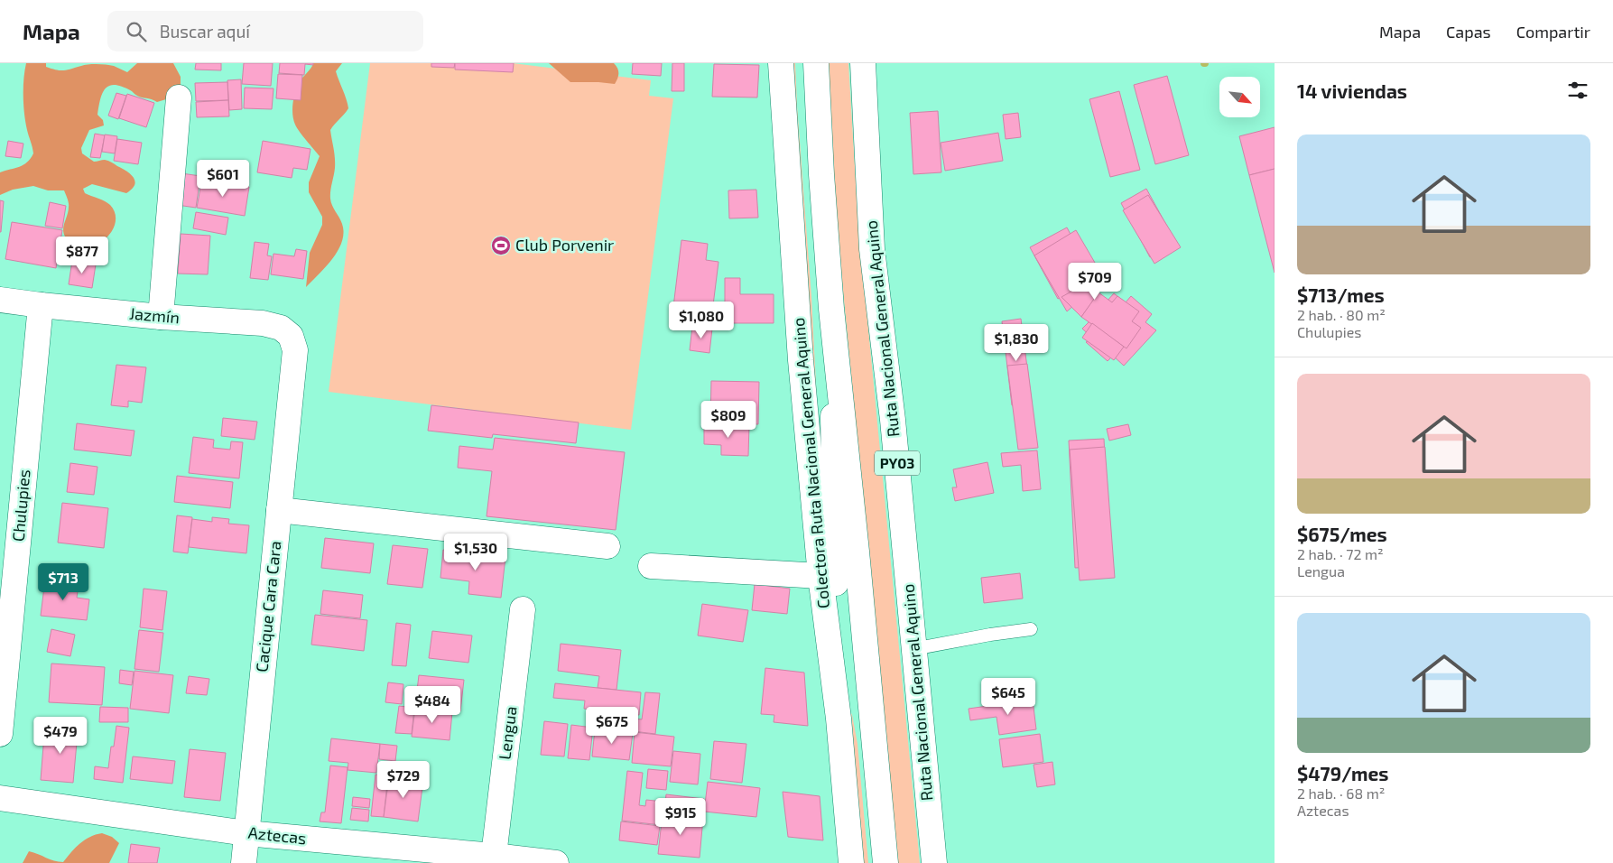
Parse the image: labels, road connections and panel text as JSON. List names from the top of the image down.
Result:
{
  "streets": {
    "main road": [
      "Jazmín",
      "Ruta Nacional General Aquino",
      "Colectora Ruta Nacional General Aquino",
      "PY03",
      "Chulupies",
      "Cacique Cara Cara",
      "Lengua",
      "Aztecas"
    ]
  },
  "crossings": [
    ["Jazmín", "Chulupies"],
    ["Jazmín", "Cacique Cara Cara"],
    ["Cacique Cara Cara", "Aztecas"],
    ["Lengua", "Aztecas"]
  ],
  "places": {
    "sports": ["Club Porvenir"]
  },
  "north": "bottom right",
  "page": {
    "header": "Mapa",
    "search": "Buscar aquí",
    "nav": ["Mapa", "Capas", "Compartir"],
    "heading": "14 viviendas",
    "list": [
      {
        "name": "$713/mes",
        "note": "2 hab. · 80 m² · Chulupies"
      },
      {
        "name": "$675/mes",
        "note": "2 hab. · 72 m² · Lengua"
      },
      {
        "name": "$479/mes",
        "note": "2 hab. · 68 m² · Aztecas"
      }
    ],
    "price": [
      "$601",
      "$877",
      "$709",
      "$1,080",
      "$1,830",
      "$809",
      "$1,530",
      "$713",
      "$645",
      "$484",
      "$675",
      "$479",
      "$729",
      "$915"
    ]
  }
}
